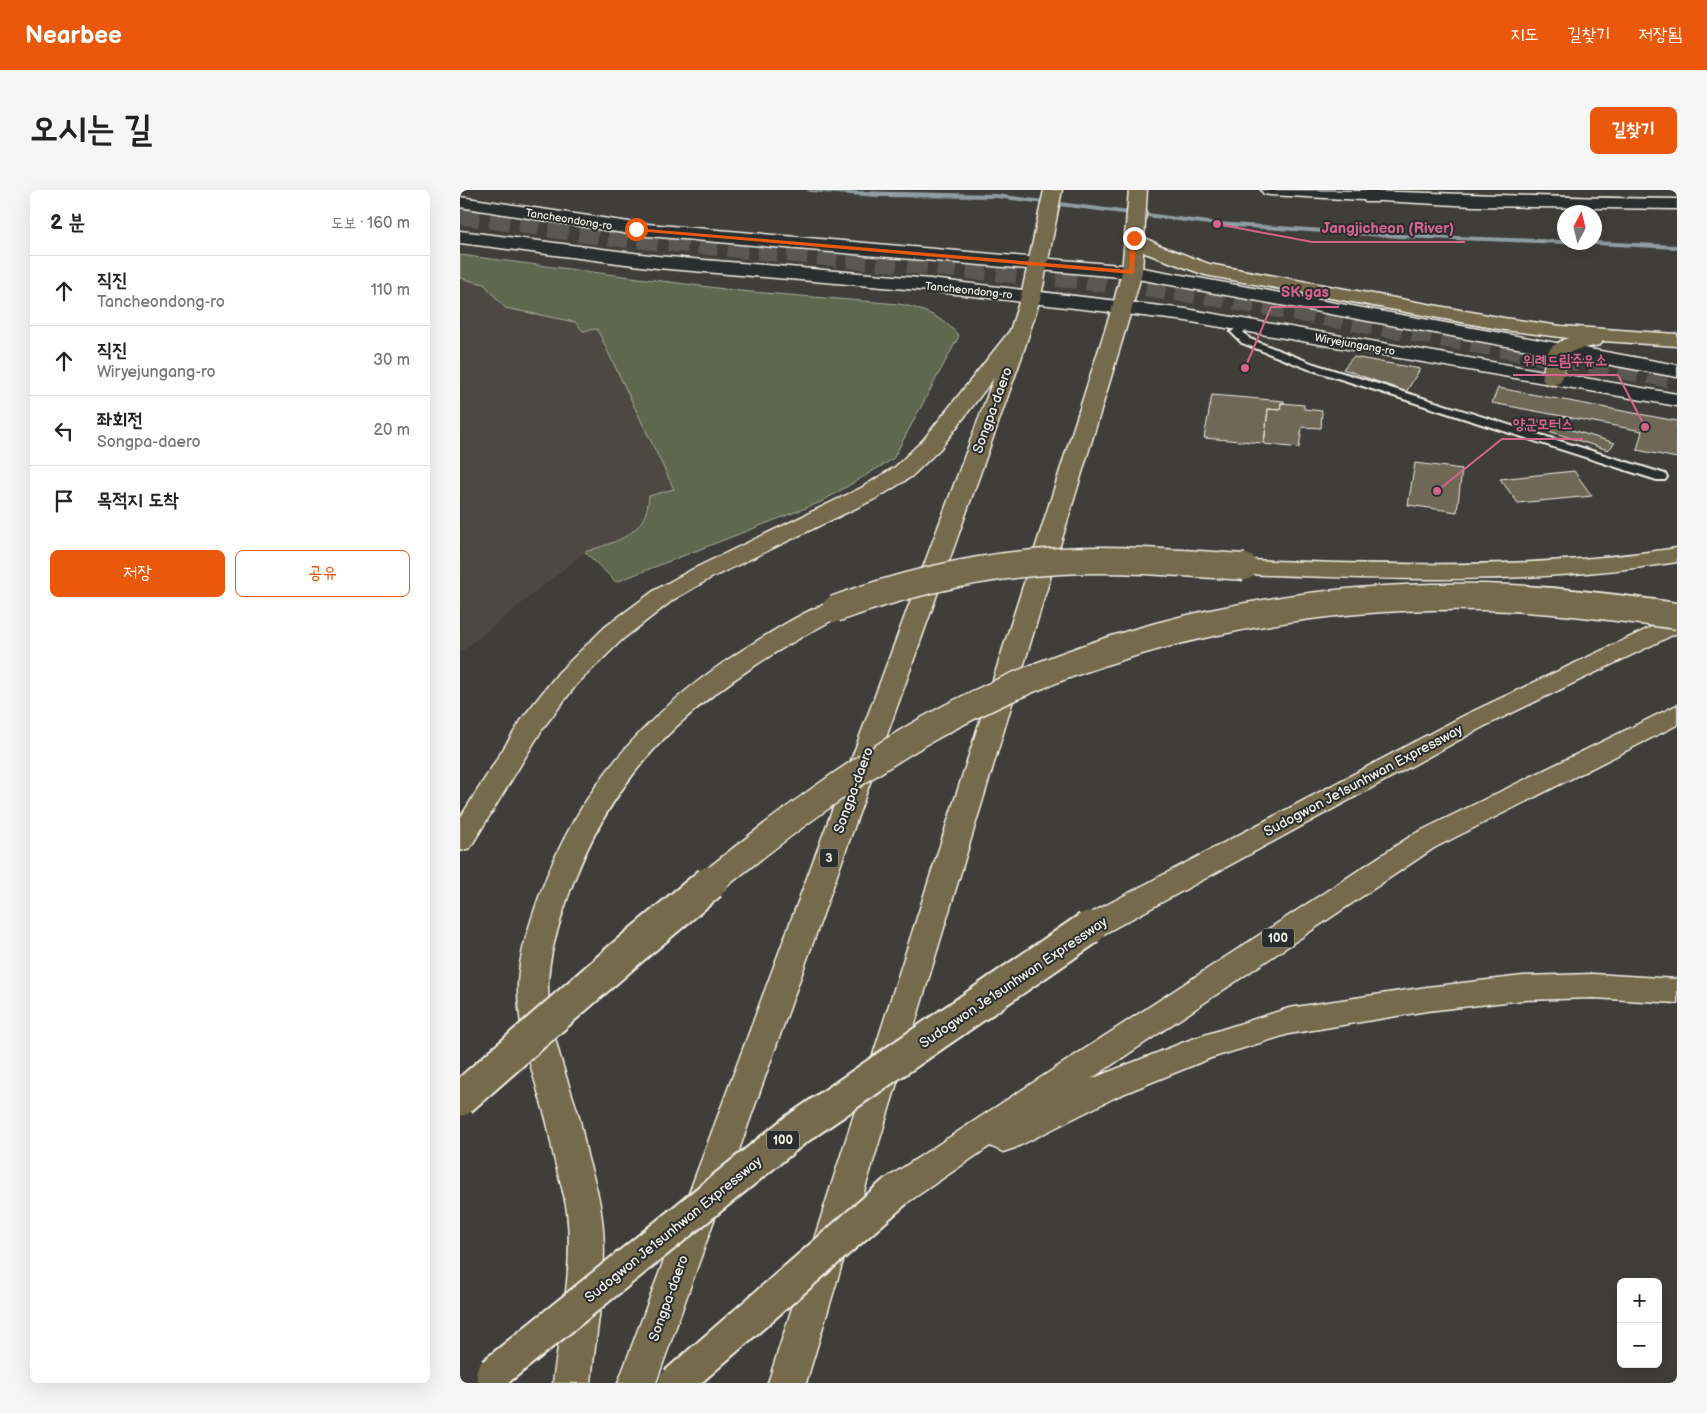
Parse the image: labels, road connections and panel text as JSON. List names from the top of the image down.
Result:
{
  "streets": {
    "main road": [
      "Tancheondong-ro",
      "Wiryejungang-ro",
      "Songpa-daero",
      "Sudogwon Je1sunhwan Expressway",
      "3",
      "100"
    ]
  },
  "crossings": [
    ["Tancheondong-ro", "Wiryejungang-ro"],
    ["Tancheondong-ro", "Songpa-daero"],
    ["Wiryejungang-ro", "Songpa-daero"]
  ],
  "places": [
    "Jangjicheon (River)",
    "SK gas",
    "위례드림주유소",
    "양군모터스"
  ],
  "north": "top",
  "page": {
    "header": "Nearbee",
    "nav": ["지도", "길찾기", "저장됨"],
    "buttons": [
      "길찾기",
      ["저장", "공유"]
    ],
    "title": "오시는 길",
    "heading": ["2 분", "도보 · 160 m"],
    "list": [
      ["직진", "Tancheondong-ro", "110 m"],
      ["직진", "Wiryejungang-ro", "30 m"],
      ["좌회전", "Songpa-daero", "20 m"],
      "목적지 도착"
    ],
    "map_buttons": ["+", "−"]
  }
}
